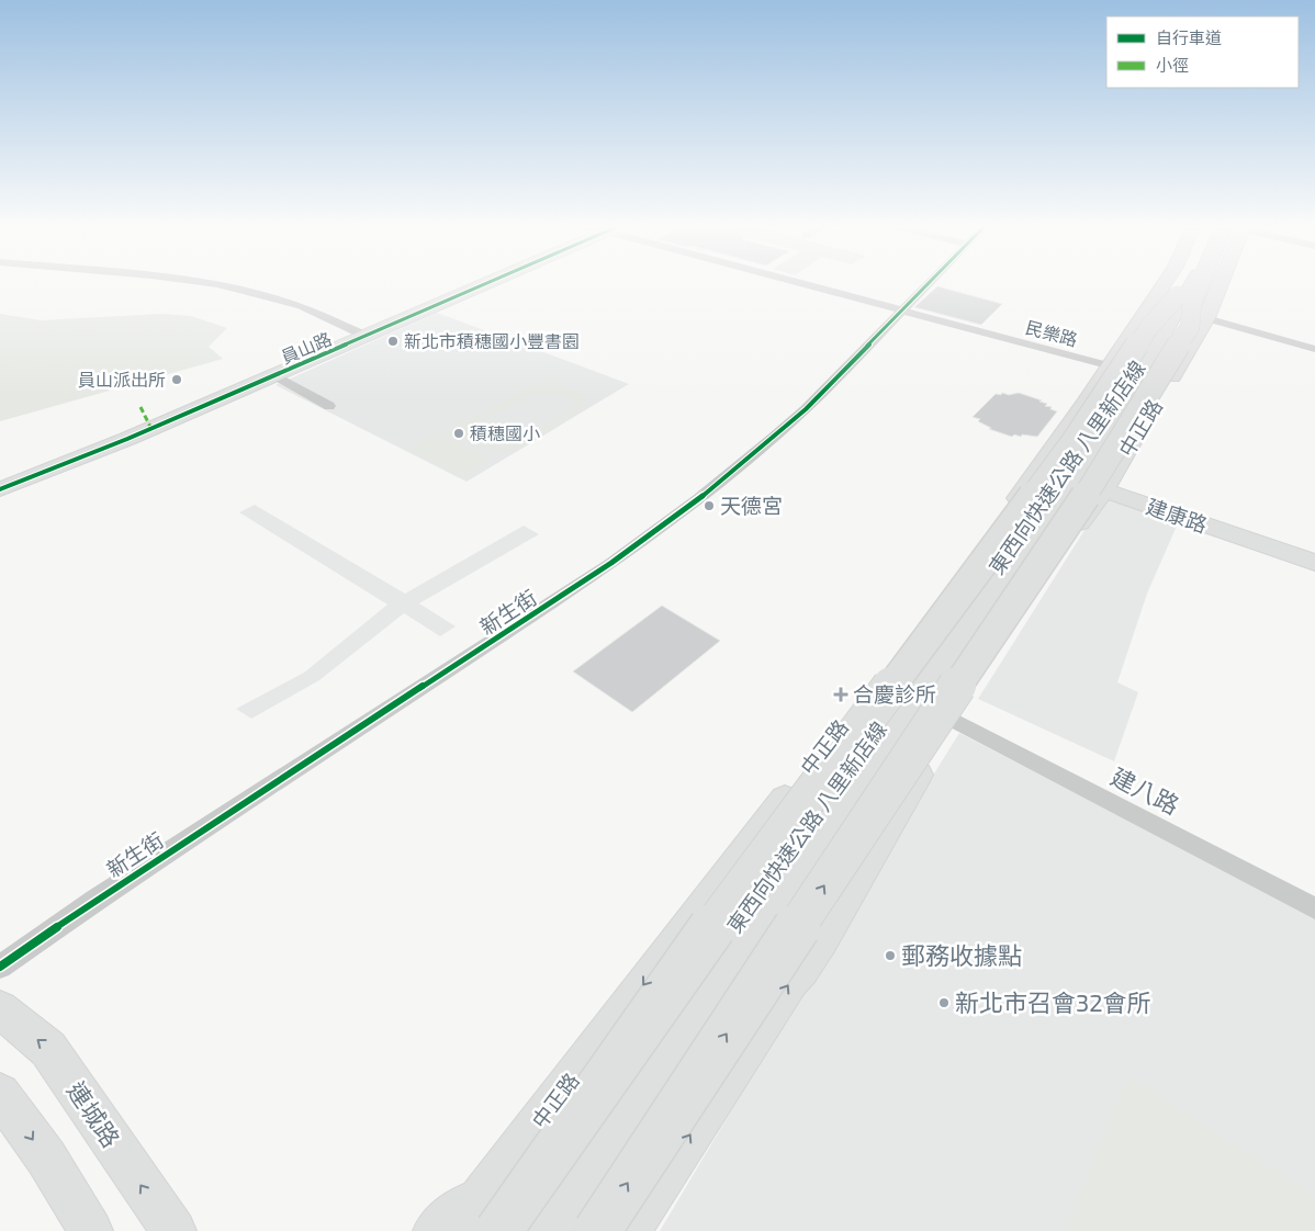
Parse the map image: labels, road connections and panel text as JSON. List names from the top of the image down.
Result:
{
  "streets": {
    "highway": ["東西向快速公路 八里新店線"],
    "main road": [
      "員山路",
      "中正路",
      "建康路",
      "連城路"
    ],
    "street": ["民樂路", "新生街", "建八路"]
  },
  "crossings": [
    ["民樂路", "中正路"],
    ["民樂路", "新生街"],
    ["中正路", "東西向快速公路 八里新店線"],
    ["中正路", "建康路"],
    ["中正路", "建八路"]
  ],
  "places": {
    "other": [
      "新北市積穗國小豐書園",
      "員山派出所",
      "積穗國小",
      "天德宮",
      "郵務收據點",
      "新北市召會32會所"
    ],
    "health": ["合慶診所"]
  },
  "legend": ["自行車道", "小徑"]
}
